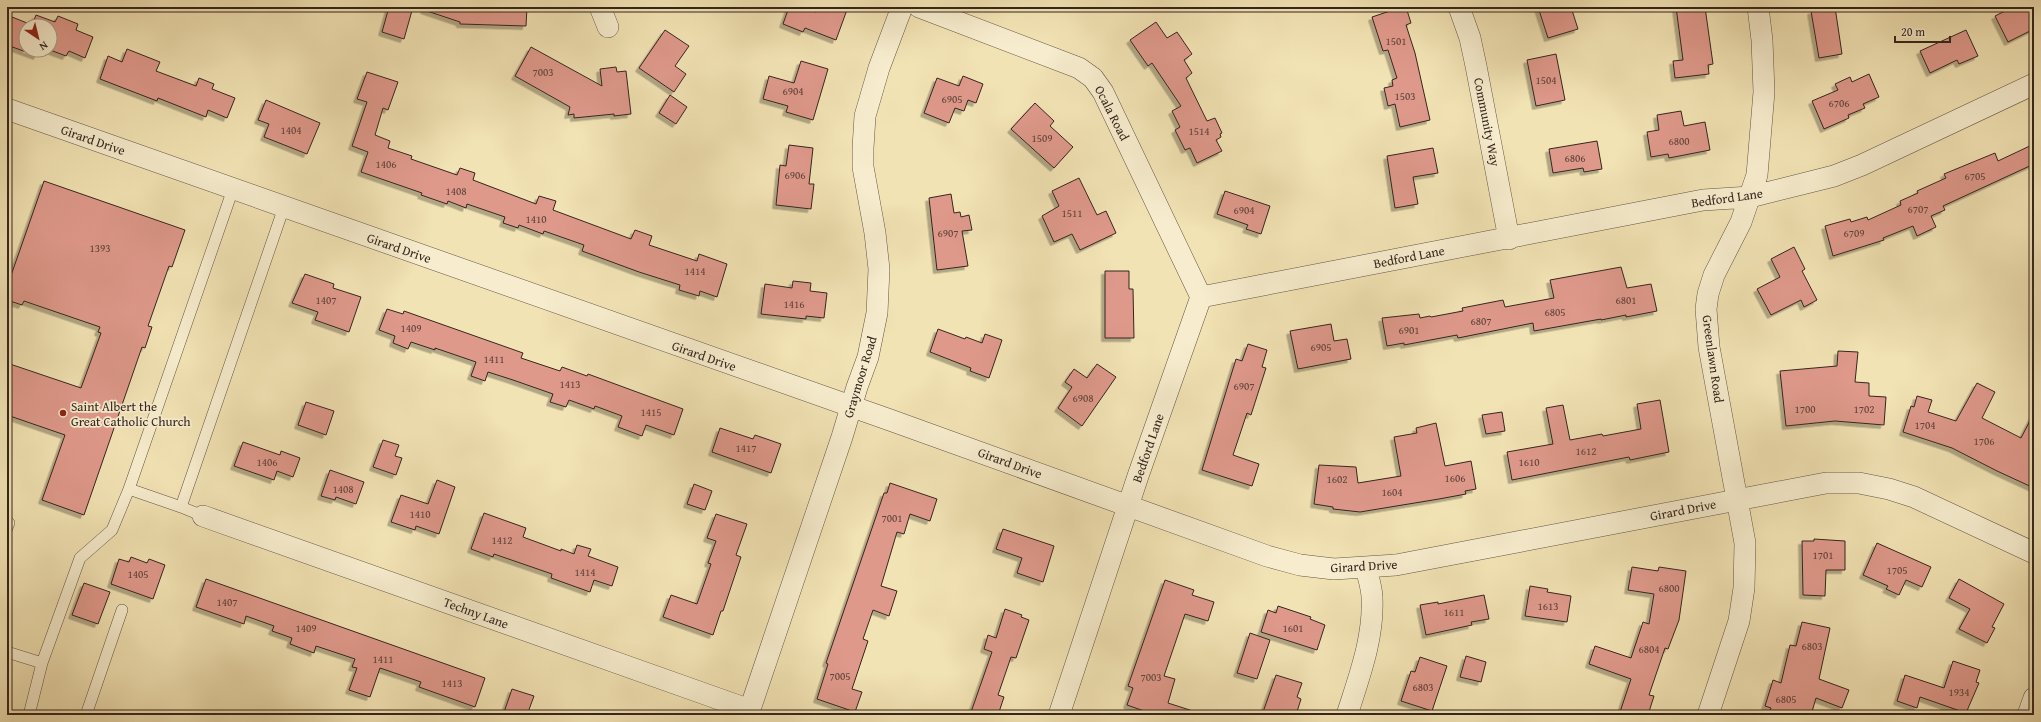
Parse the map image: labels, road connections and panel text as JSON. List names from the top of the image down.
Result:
{
  "streets": {
    "street": [
      "Ocala Road",
      "Community Way",
      "Girard Drive",
      "Bedford Lane",
      "Greenlawn Road",
      "Graymoor Road",
      "Techny Lane"
    ]
  },
  "crossings": [
    ["Ocala Road", "Bedford Lane"],
    ["Community Way", "Bedford Lane"],
    ["Girard Drive", "Bedford Lane"],
    ["Girard Drive", "Greenlawn Road"],
    ["Girard Drive", "Graymoor Road"],
    ["Bedford Lane", "Greenlawn Road"],
    ["Graymoor Road", "Techny Lane"]
  ],
  "places": ["Saint Albert the Great Catholic Church"],
  "house_numbers": [
    "1501",
    "7003",
    "1504",
    "6904",
    "1503",
    "6905",
    "6706",
    "1404",
    "1514",
    "1509",
    "6800",
    "6806",
    "1406",
    "6906",
    "6705",
    "1408",
    "6707",
    "6904",
    "1511",
    "1410",
    "6907",
    "6709",
    "1393",
    "1414",
    "1407",
    "6801",
    "1416",
    "6805",
    "6807",
    "1409",
    "6901",
    "6905",
    "1411",
    "1413",
    "6907",
    "6908",
    "1700",
    "1702",
    "1415",
    "1704",
    "1706",
    "1417",
    "1612",
    "1406",
    "1610",
    "1606",
    "1602",
    "1408",
    "1604",
    "1410",
    "7001",
    "1412",
    "1701",
    "1705",
    "1414",
    "1405",
    "6800",
    "1407",
    "1613",
    "1611",
    "1409",
    "1601",
    "6803",
    "6804",
    "1411",
    "7005",
    "7003",
    "1413",
    "6803",
    "1934",
    "6805"
  ],
  "scale_bar": "20 m",
  "north": "bottom right"
}
